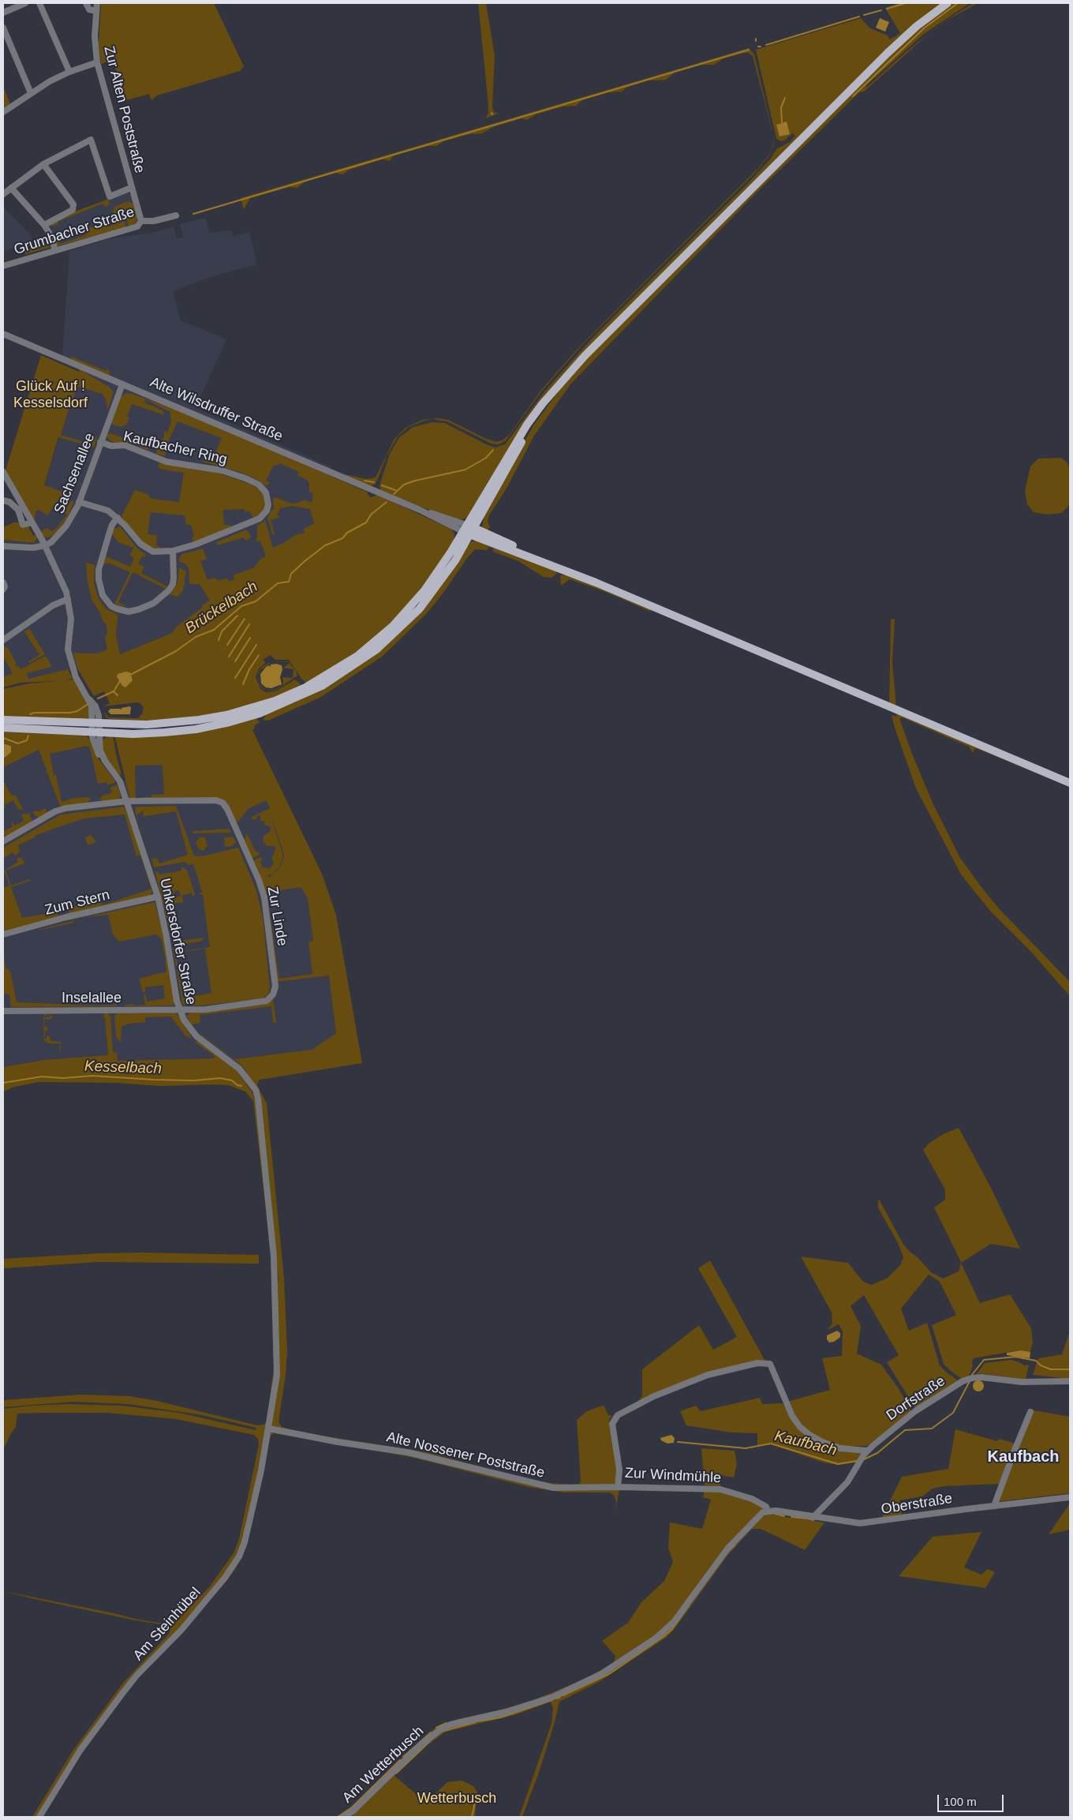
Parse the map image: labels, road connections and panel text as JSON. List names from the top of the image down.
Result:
{
  "streets": {
    "street": [
      "Zur Alten Poststraße",
      "Grumbacher Straße",
      "Alte Wilsdruffer Straße",
      "Kaufbacher Ring",
      "Sachsenallee",
      "Zum Stern",
      "Zur Linde",
      "Unkersdorfer Straße",
      "Inselallee",
      "Dorfstraße",
      "Alte Nossener Poststraße",
      "Zur Windmühle",
      "Oberstraße",
      "Am Steinhübel",
      "Am Wetterbusch"
    ]
  },
  "crossings": [
    ["Zur Alten Poststraße", "Grumbacher Straße"],
    ["Alte Wilsdruffer Straße", "Sachsenallee"],
    ["Kaufbacher Ring", "Sachsenallee"],
    ["Sachsenallee", "Unkersdorfer Straße"],
    ["Zum Stern", "Unkersdorfer Straße"],
    ["Zur Linde", "Unkersdorfer Straße"],
    ["Zur Linde", "Inselallee"],
    ["Unkersdorfer Straße", "Inselallee"],
    ["Unkersdorfer Straße", "Alte Nossener Poststraße"],
    ["Unkersdorfer Straße", "Am Steinhübel"],
    ["Dorfstraße", "Zur Windmühle"],
    ["Dorfstraße", "Oberstraße"],
    ["Alte Nossener Poststraße", "Zur Windmühle"],
    ["Alte Nossener Poststraße", "Am Steinhübel"],
    ["Zur Windmühle", "Oberstraße"],
    ["Zur Windmühle", "Am Wetterbusch"],
    ["Oberstraße", "Am Wetterbusch"]
  ],
  "districts": ["Kaufbach"],
  "water": ["Brückelbach", "Kesselbach", "Kaufbach"],
  "parks": ["Glück Auf ! Kesselsdorf", "Wetterbusch"],
  "scale_bar": "100 m"
}
